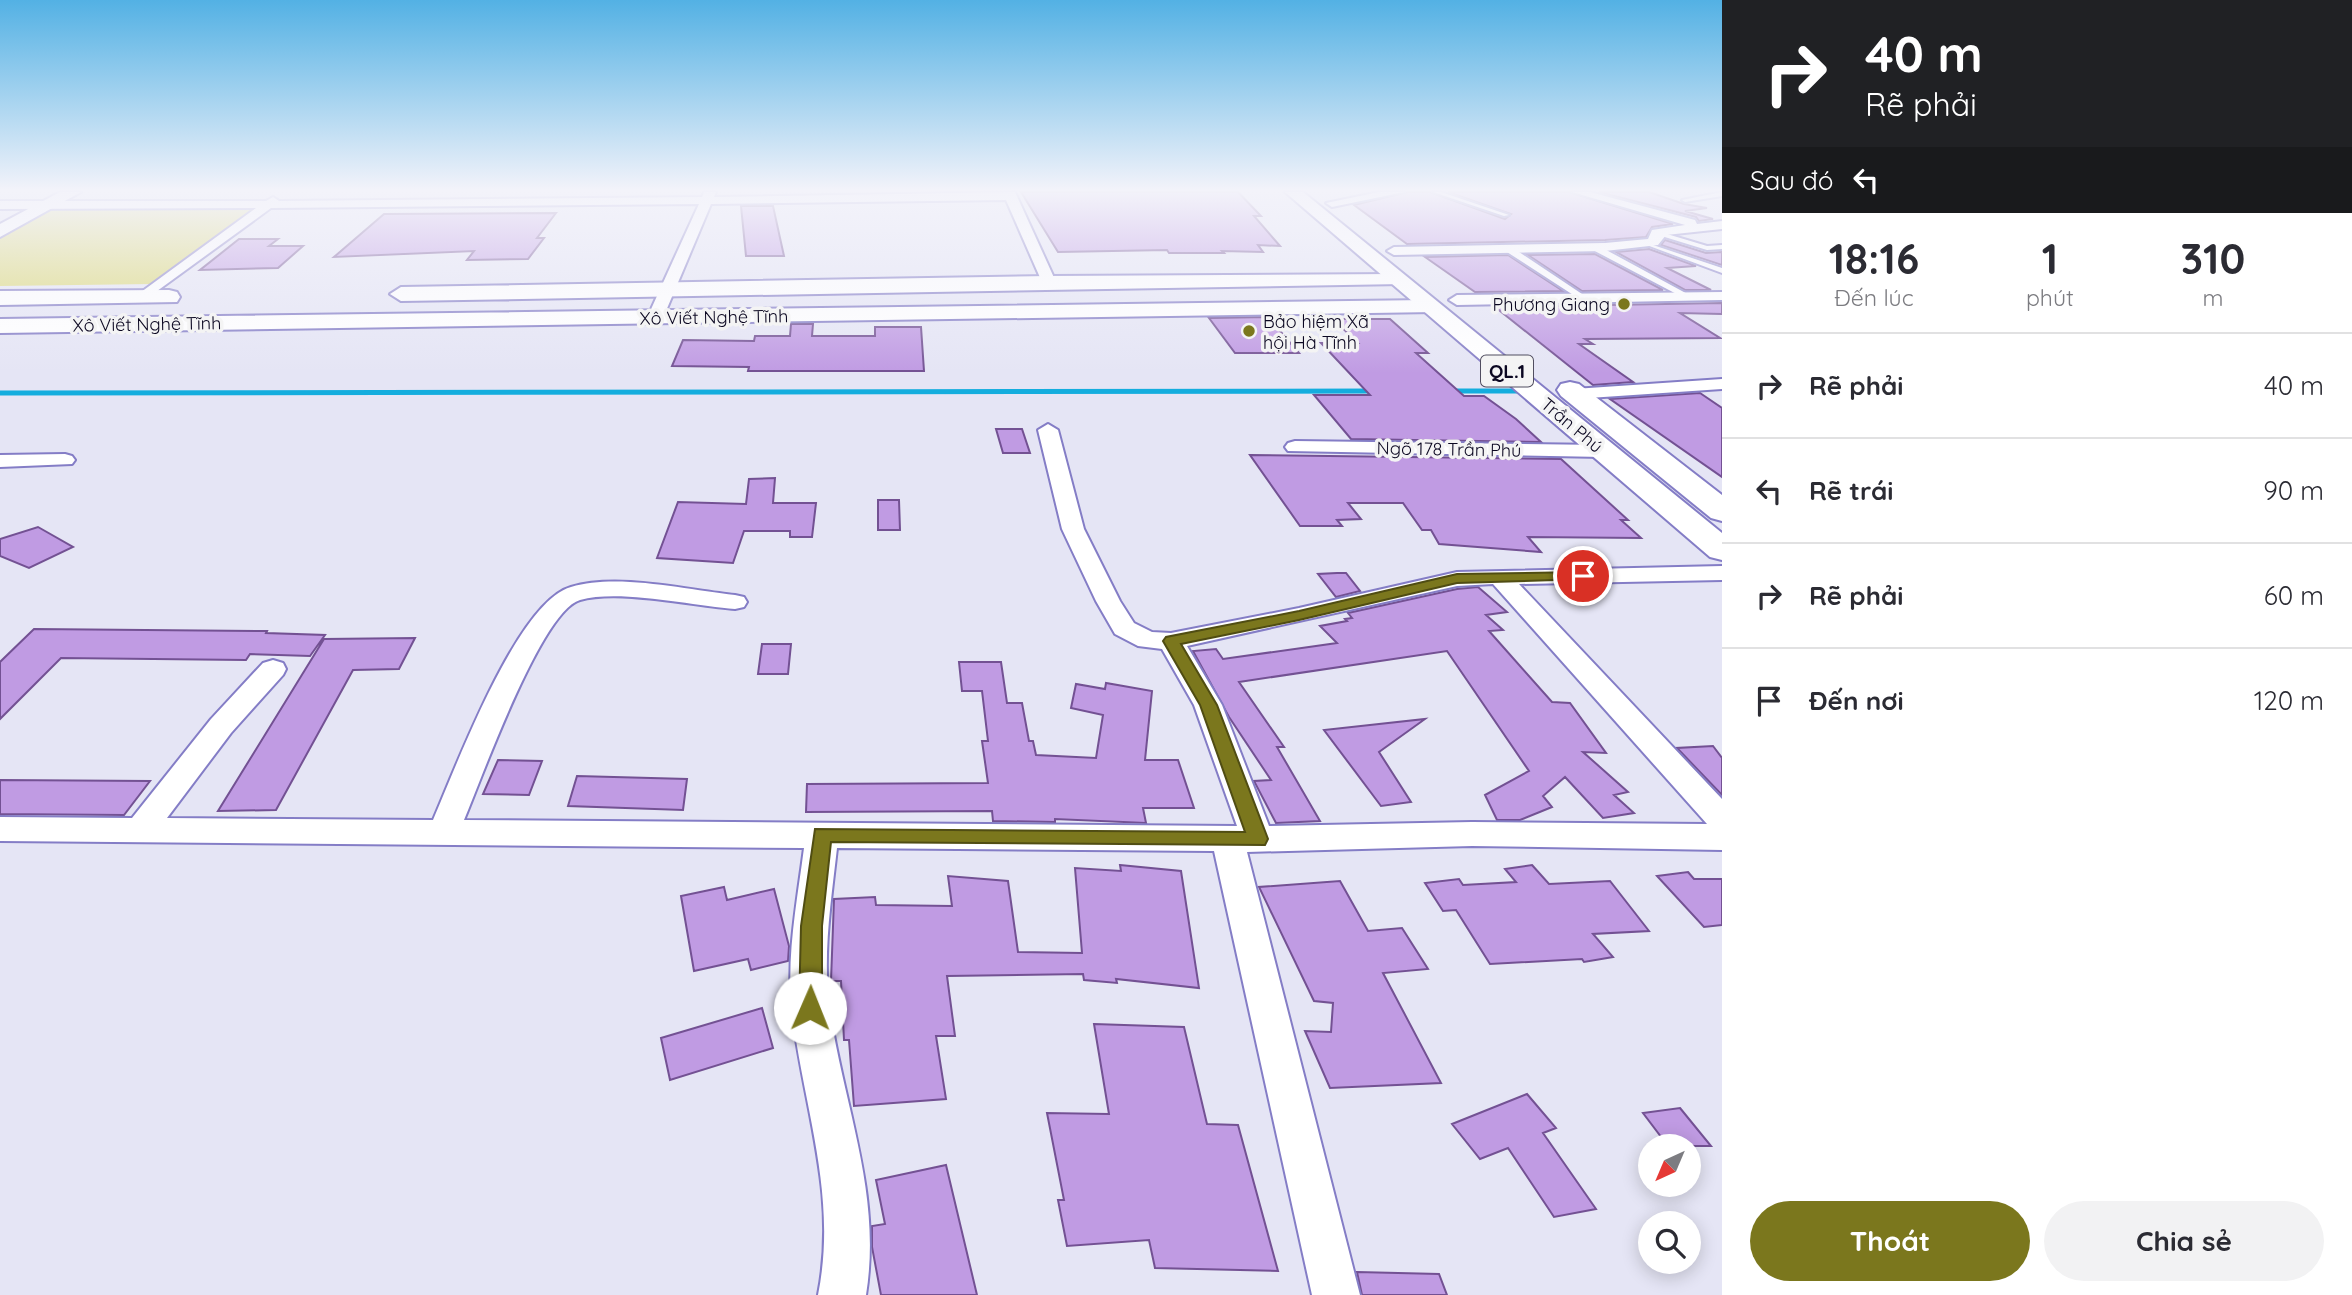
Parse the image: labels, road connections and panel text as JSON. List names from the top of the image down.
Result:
{
  "streets": {
    "street": [
      "Xô Viết Nghệ Tĩnh",
      "QL.1",
      "Trần Phú",
      "Ngõ 178 Trần Phú"
    ]
  },
  "crossings": [
    ["Xô Viết Nghệ Tĩnh", "Trần Phú"],
    ["Trần Phú", "Ngõ 178 Trần Phú"]
  ],
  "places": ["Phương Giang", "Bảo hiệm Xã hội Hà Tĩnh"],
  "north": "bottom left",
  "page": {
    "turn": ["40 m", "Rẽ phải"],
    "then": "Sau đó",
    "eta": [
      "18:16",
      "Đến lúc",
      "1",
      "phút",
      "310",
      "m"
    ],
    "list": [
      {
        "name": "Rẽ phải",
        "value": "40 m"
      },
      {
        "name": "Rẽ trái",
        "value": "90 m"
      },
      {
        "name": "Rẽ phải",
        "value": "60 m"
      },
      {
        "name": "Đến nơi",
        "value": "120 m"
      }
    ],
    "buttons": ["Thoát", "Chia sẻ"]
  }
}
